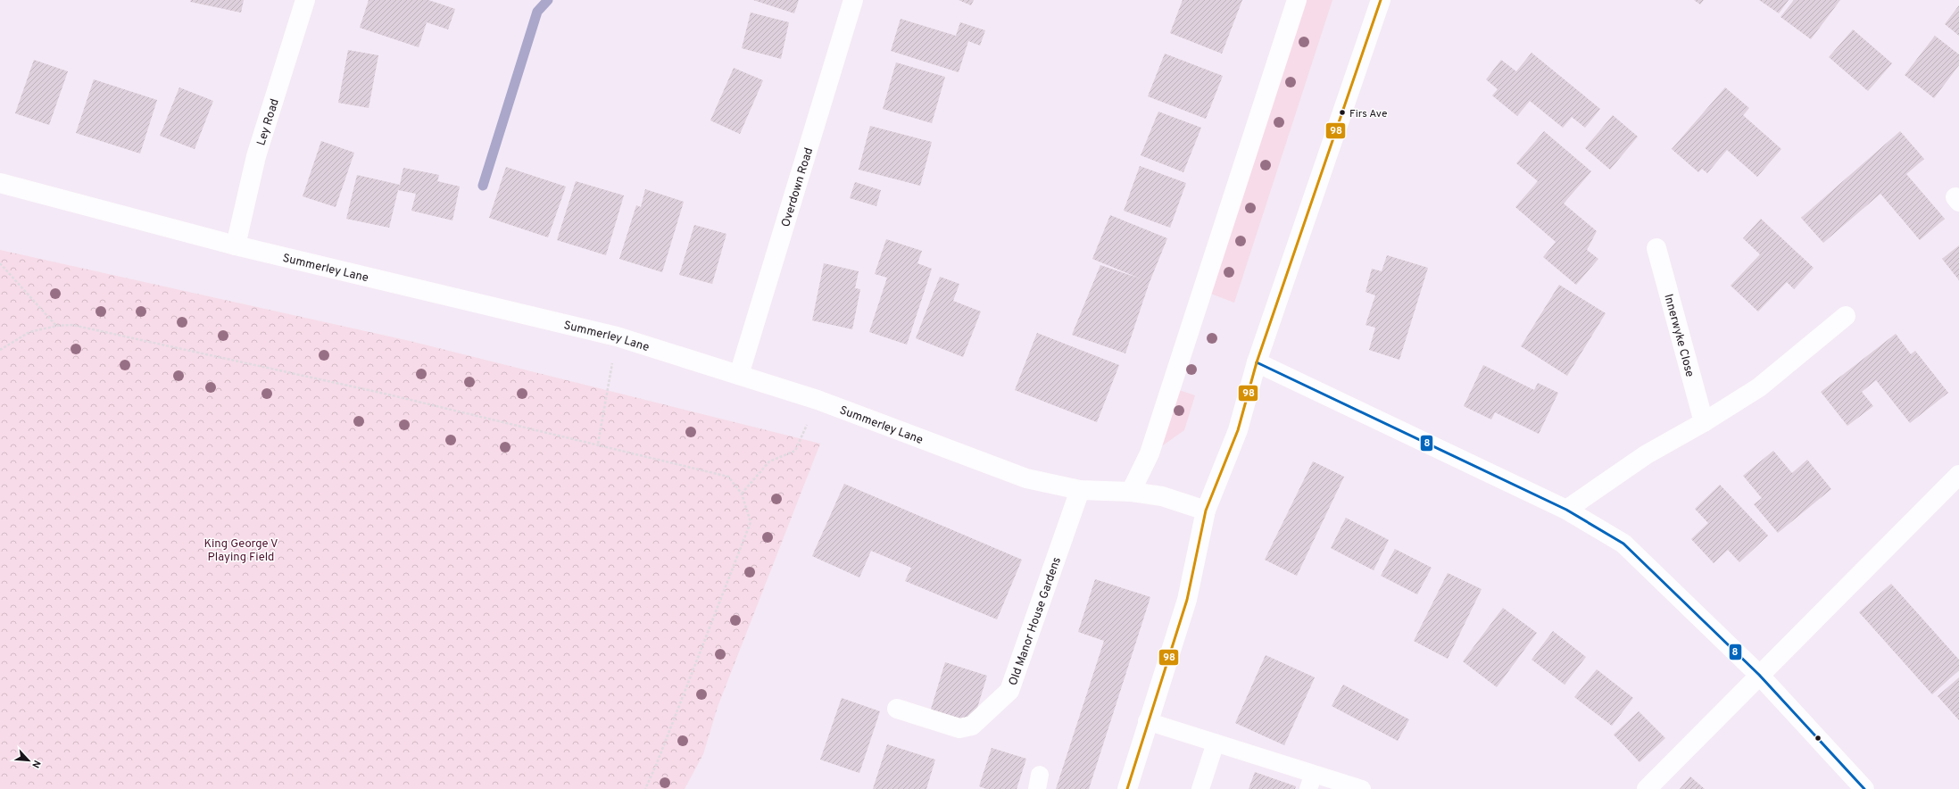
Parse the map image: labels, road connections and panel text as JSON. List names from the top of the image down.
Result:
{
  "streets": {
    "street": [
      "Ley Road",
      "Overdown Road",
      "Summerley Lane",
      "Innerwyke Close",
      "Old Manor House Gardens"
    ]
  },
  "crossings": [
    ["Ley Road", "Summerley Lane"],
    ["Overdown Road", "Summerley Lane"],
    ["Summerley Lane", "Old Manor House Gardens"]
  ],
  "parks": ["King George V Playing Field"],
  "places": ["Firs Ave"],
  "lines": ["transit line 98", "transit line 8"],
  "north": "bottom right"
}
